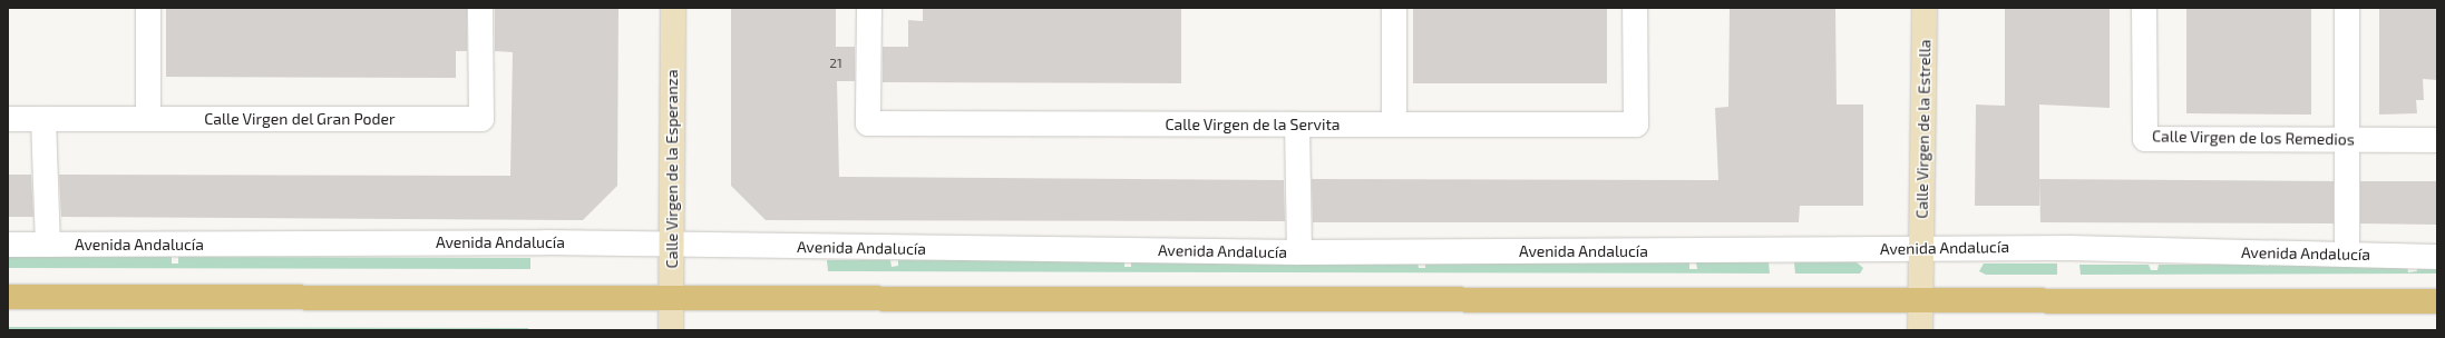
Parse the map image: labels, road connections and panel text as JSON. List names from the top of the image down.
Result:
{
  "streets": {
    "street": [
      "Calle Virgen del Gran Poder",
      "Calle Virgen de la Servita",
      "Calle Virgen de la Estrella",
      "Calle Virgen de los Remedios",
      "Calle Virgen de la Esperanza",
      "Avenida Andalucía"
    ]
  },
  "crossings": [
    ["Calle Virgen de la Estrella", "Avenida Andalucía"],
    ["Calle Virgen de la Esperanza", "Avenida Andalucía"]
  ],
  "house_numbers": ["21"]
}
